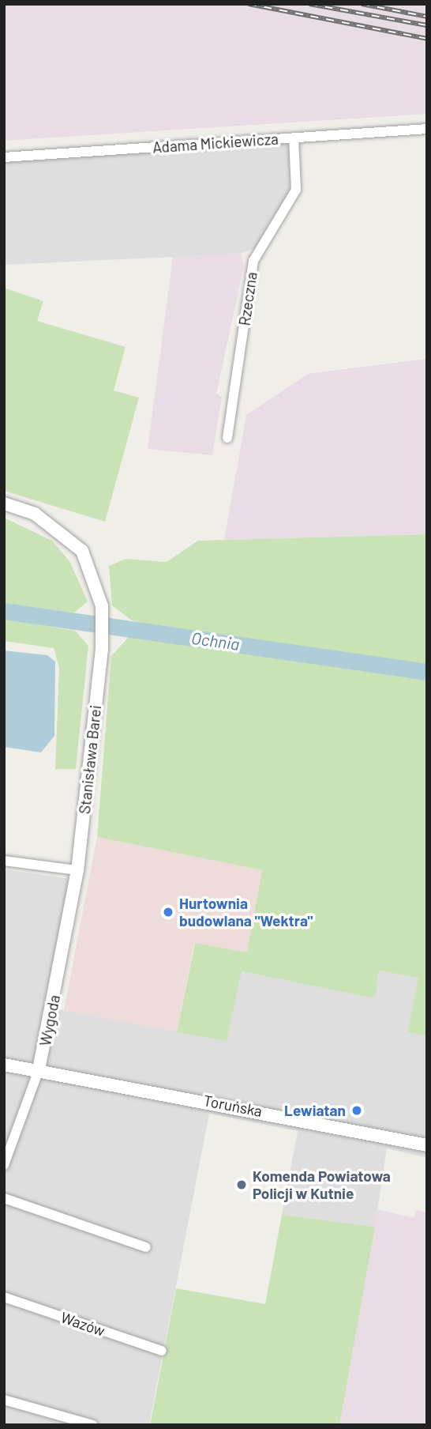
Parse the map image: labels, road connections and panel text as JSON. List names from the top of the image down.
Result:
{
  "streets": {
    "street": [
      "Adama Mickiewicza",
      "Rzeczna",
      "Stanisława Barei",
      "Wygoda",
      "Toruńska",
      "Wazów"
    ]
  },
  "crossings": [
    ["Adama Mickiewicza", "Rzeczna"],
    ["Stanisława Barei", "Wygoda"],
    ["Wygoda", "Toruńska"]
  ],
  "water": ["Ochnia"],
  "places": ["Hurtownia budowlana \"Wektra\"", "Lewiatan", "Komenda Powiatowa Policji w Kutnie"]
}
